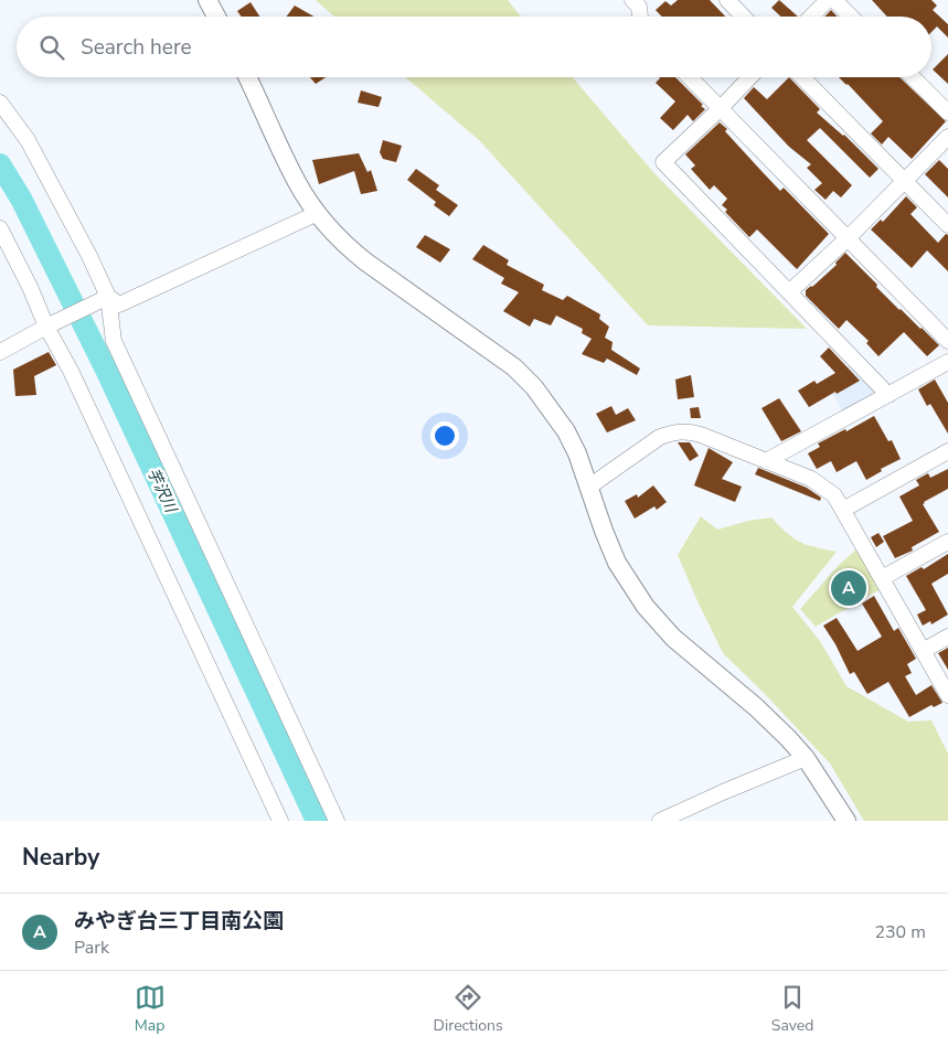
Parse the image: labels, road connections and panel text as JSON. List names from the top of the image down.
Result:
{
  "water": ["芋沢川"],
  "page": {
    "search": "Search here",
    "pins": "A",
    "heading": "Nearby",
    "list": [
      {
        "mark": "A",
        "name": "みやぎ台三丁目南公園",
        "note": "Park",
        "value": "230 m"
      }
    ],
    "nav": ["Map", "Directions", "Saved"]
  }
}
